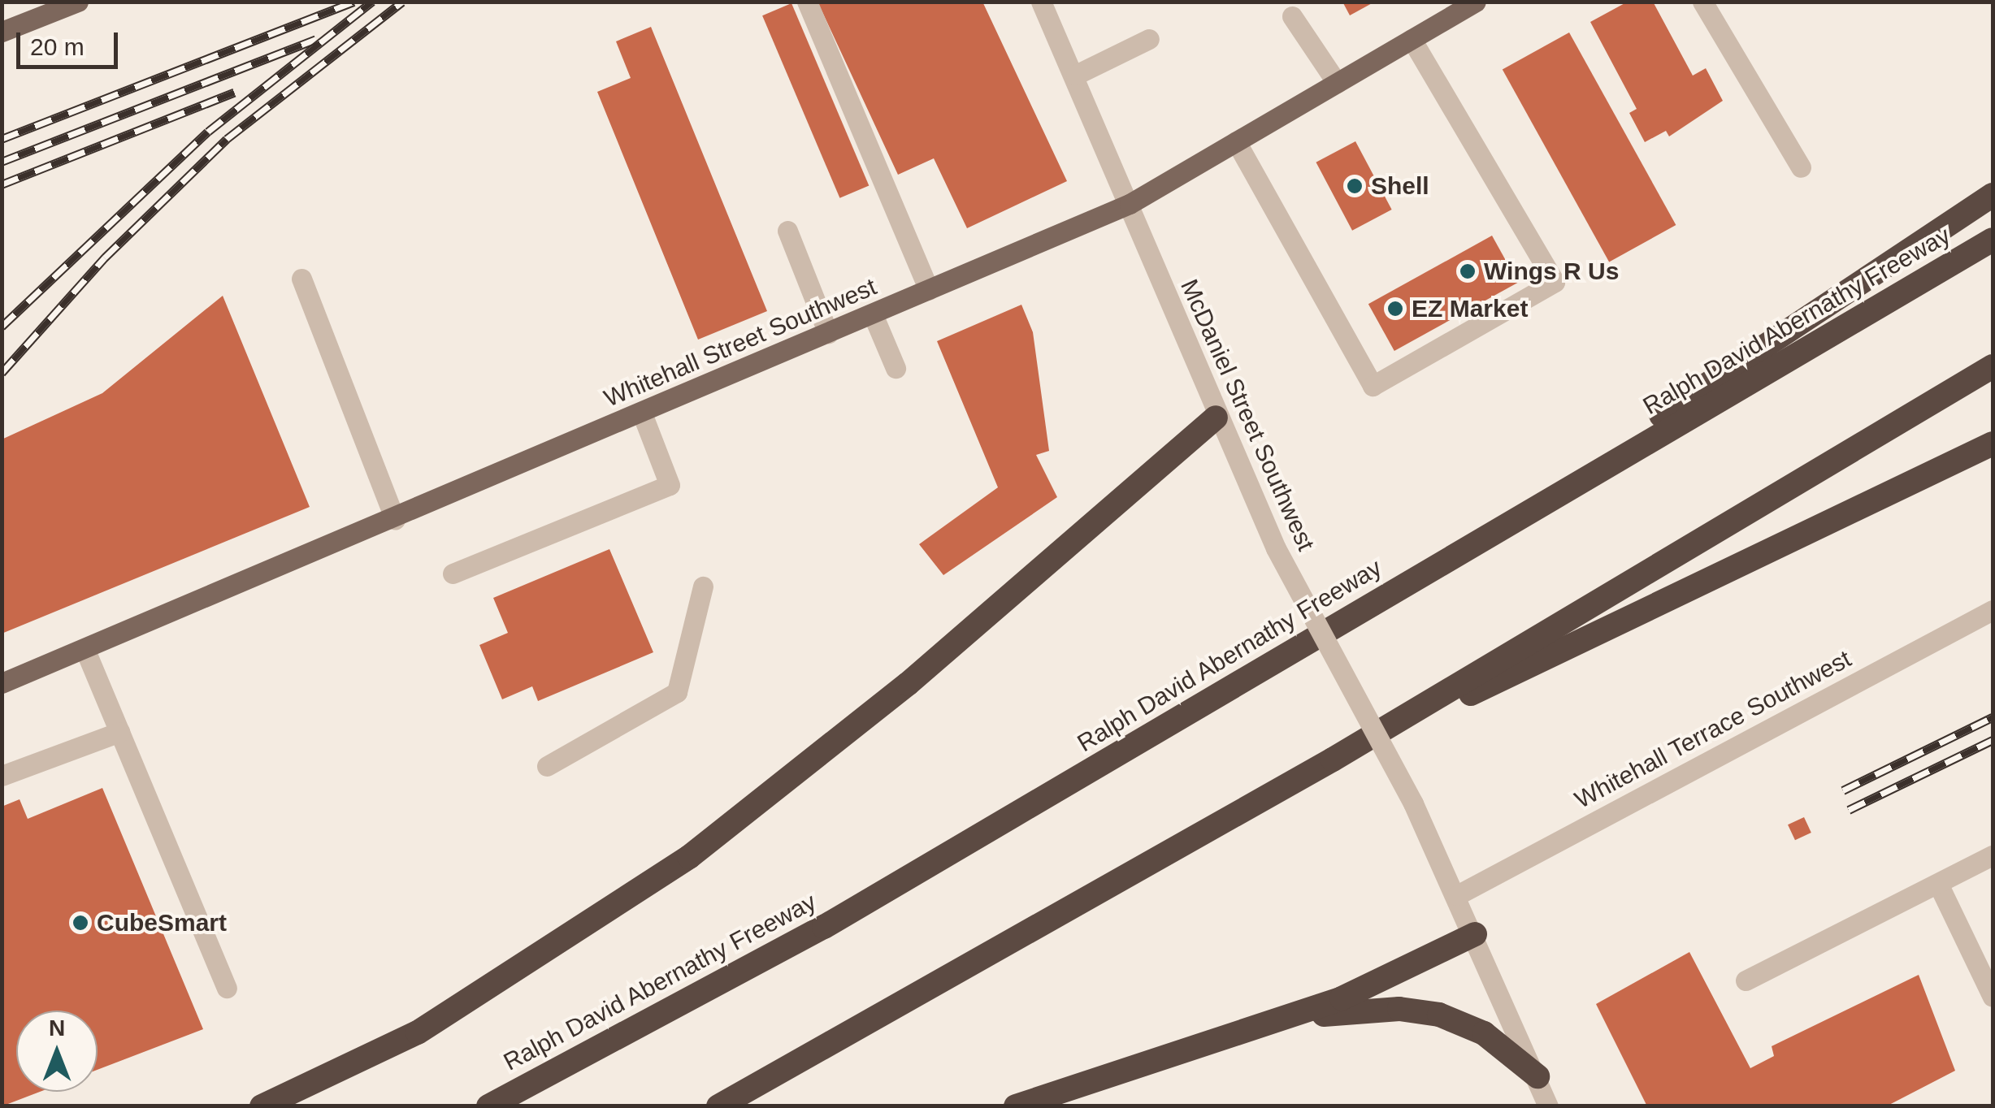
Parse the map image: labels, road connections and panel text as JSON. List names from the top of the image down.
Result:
{
  "streets": {
    "highway": ["Ralph David Abernathy Freeway"],
    "main road": ["Whitehall Street Southwest"],
    "street": ["McDaniel Street Southwest", "Whitehall Terrace Southwest"]
  },
  "crossings": [
    ["Whitehall Street Southwest", "McDaniel Street Southwest"],
    ["McDaniel Street Southwest", "Whitehall Terrace Southwest"]
  ],
  "places": [
    "Shell",
    "Wings R Us",
    "EZ Market",
    "CubeSmart"
  ],
  "scale_bar": "20 m",
  "north": "top"
}
